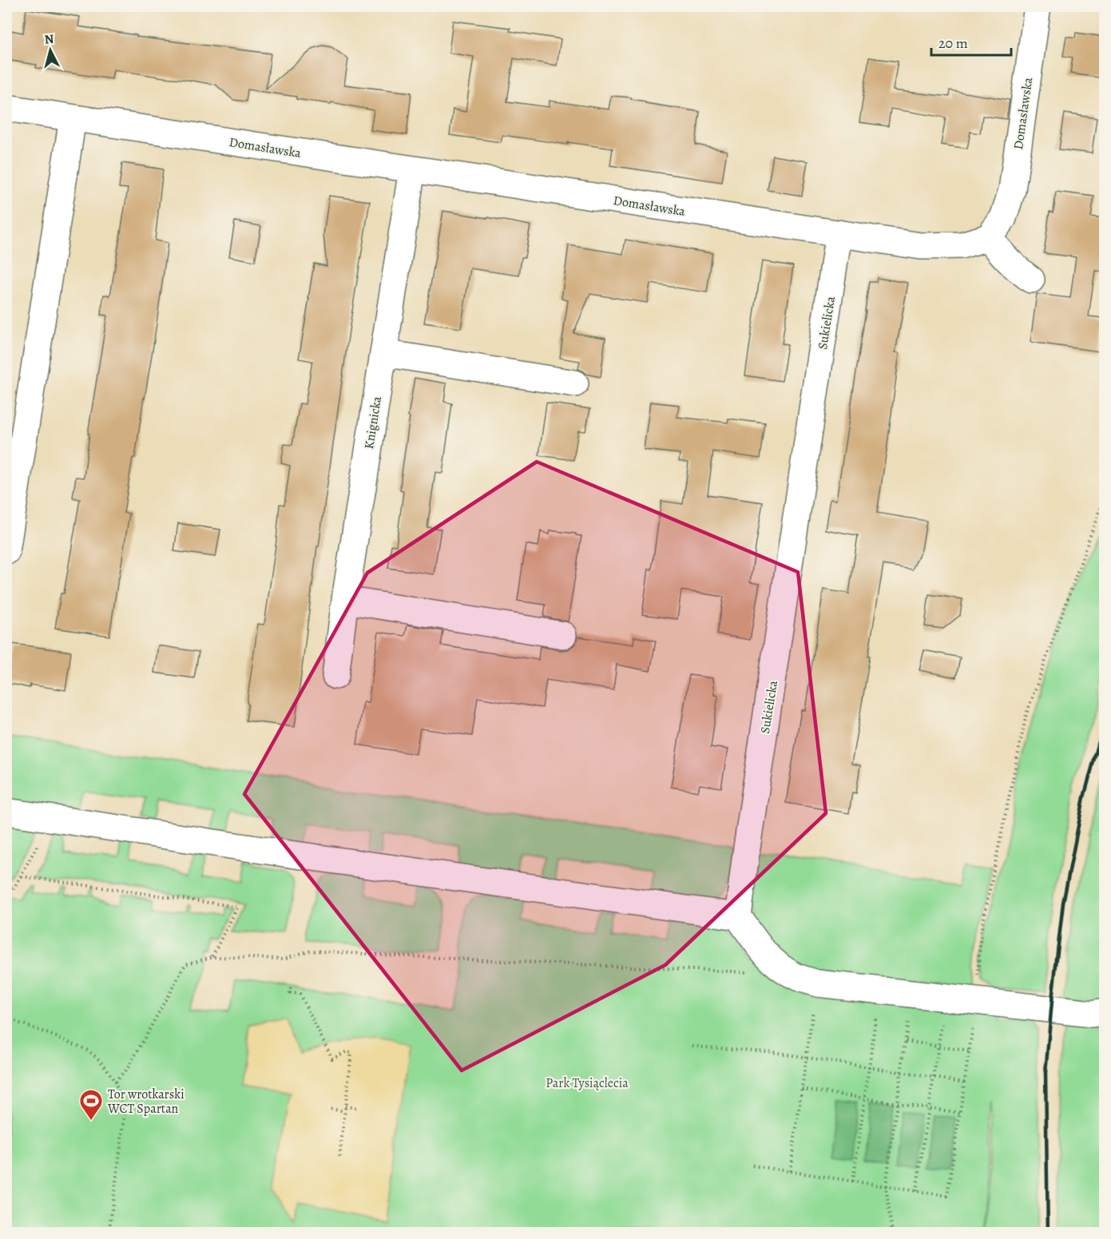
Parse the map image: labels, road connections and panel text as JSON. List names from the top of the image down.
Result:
{
  "streets": {
    "street": ["Domasławska", "Sukielicka", "Knignicka"]
  },
  "crossings": [
    ["Domasławska", "Sukielicka"],
    ["Domasławska", "Knignicka"]
  ],
  "parks": ["Park Tysiąclecia"],
  "places": {
    "sports": ["Tor wrotkarski WCT Spartan"]
  },
  "scale_bar": "20 m",
  "north": "top"
}
